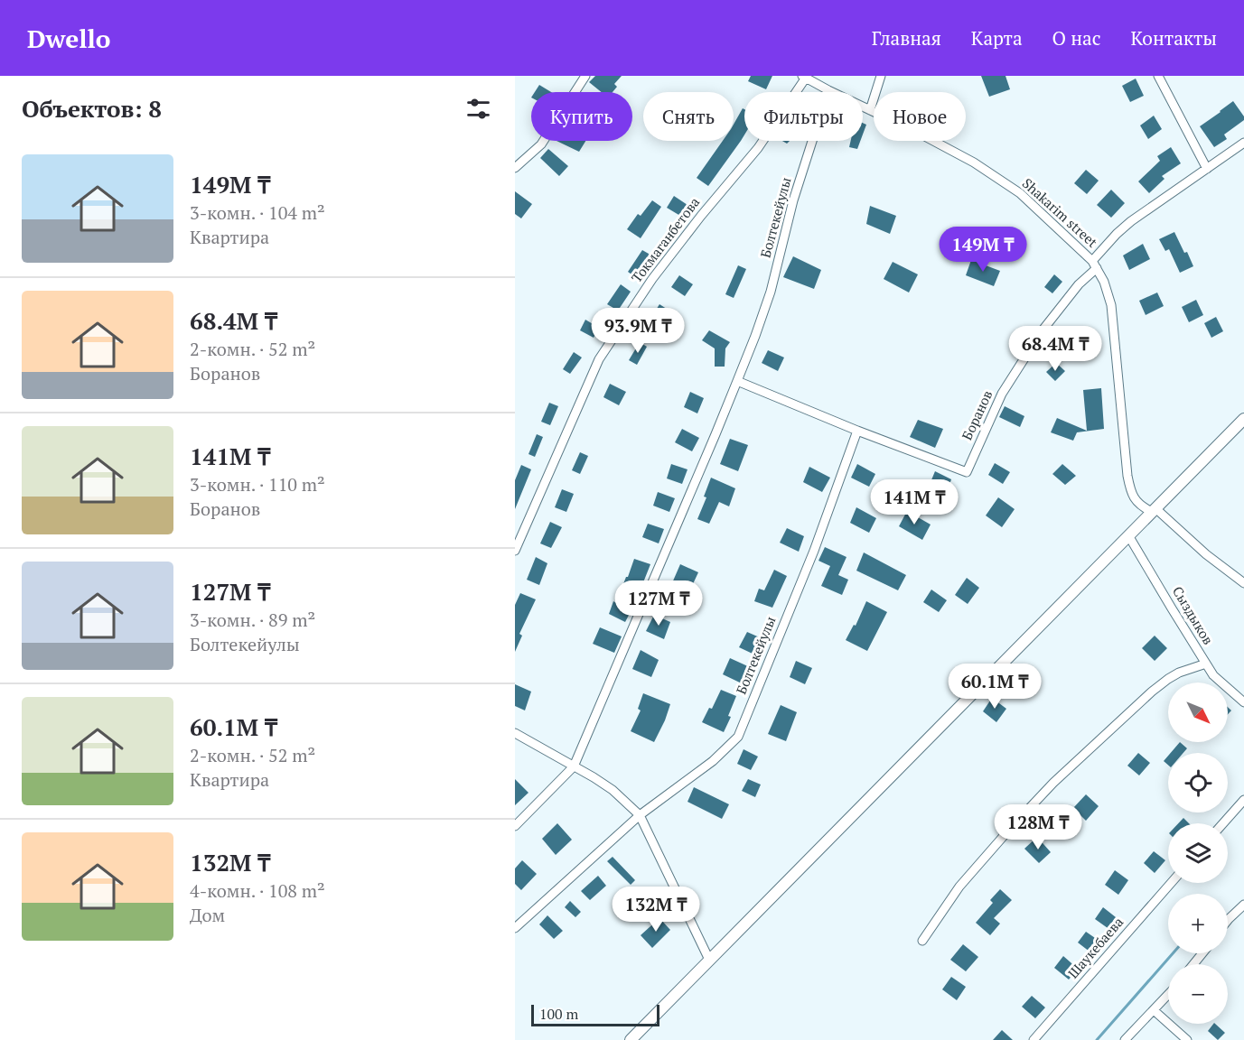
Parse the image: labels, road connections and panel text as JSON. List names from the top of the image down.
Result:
{
  "streets": {
    "street": [
      "Shakarim street",
      "Болтекейулы",
      "Токмаганбетова",
      "Боранов",
      "Сыздыков",
      "Шаукебаева"
    ]
  },
  "crossings": [
    ["Shakarim street", "Болтекейулы"],
    ["Shakarim street", "Токмаганбетова"],
    ["Shakarim street", "Боранов"],
    ["Болтекейулы", "Боранов"]
  ],
  "scale_bar": "100 m",
  "north": "bottom right",
  "page": {
    "header": "Dwello",
    "nav": [
      "Главная",
      "Карта",
      "О нас",
      "Контакты"
    ],
    "heading": "Объектов: 8",
    "chip": [
      "Купить",
      "Снять",
      "Фильтры",
      "Новое"
    ],
    "list": [
      {
        "name": "149M ₸",
        "note": "3-комн. · 104 m² · Квартира"
      },
      {
        "name": "68.4M ₸",
        "note": "2-комн. · 52 m² · Боранов"
      },
      {
        "name": "141M ₸",
        "note": "3-комн. · 110 m² · Боранов"
      },
      {
        "name": "127M ₸",
        "note": "3-комн. · 89 m² · Болтекейулы"
      },
      {
        "name": "60.1M ₸",
        "note": "2-комн. · 52 m² · Квартира"
      },
      {
        "name": "132M ₸",
        "note": "4-комн. · 108 m² · Дом"
      }
    ],
    "price": [
      "149M ₸",
      "93.9M ₸",
      "68.4M ₸",
      "141M ₸",
      "127M ₸",
      "60.1M ₸",
      "128M ₸",
      "132M ₸"
    ],
    "map_buttons": ["+", "−"],
    "scale": "100 m"
  }
}
